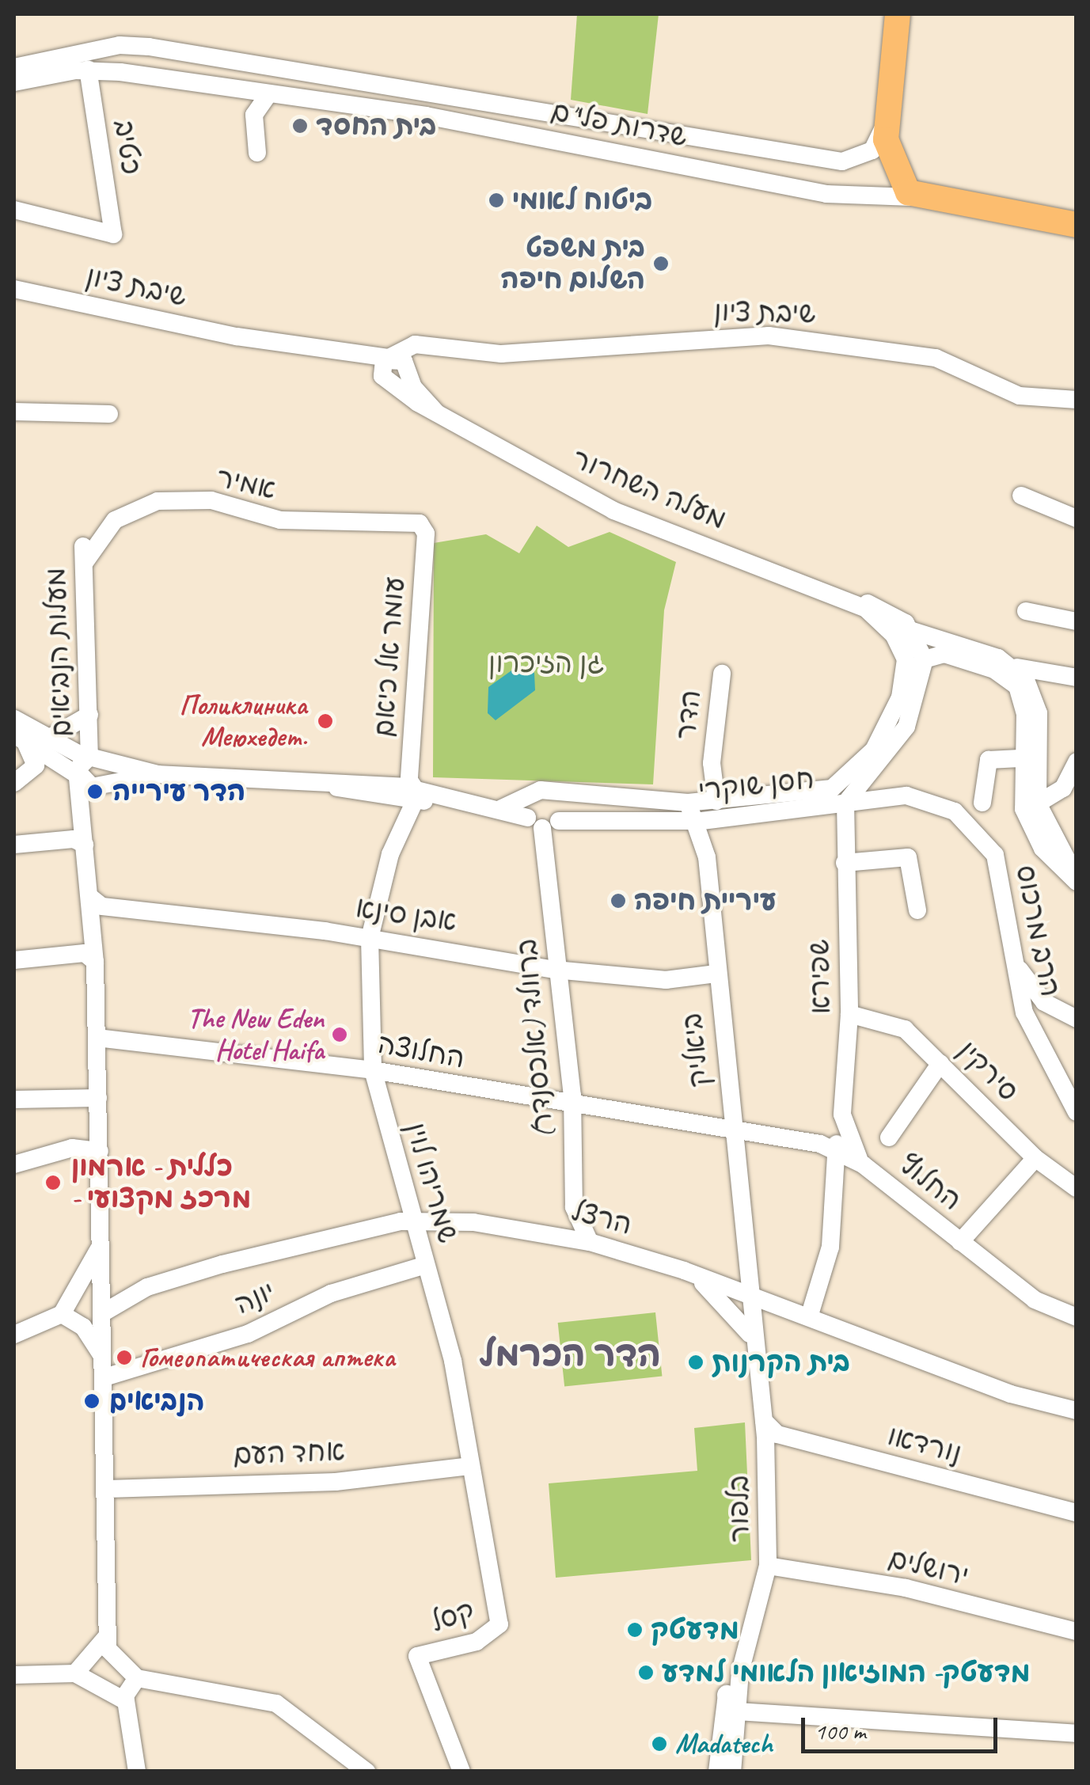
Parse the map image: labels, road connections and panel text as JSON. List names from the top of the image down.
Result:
{
  "streets": {
    "highway": ["שדרות פלי\"ם"],
    "street": [
      "כטיב",
      "שיבת ציון",
      "אמיר",
      "מעלה השחרור",
      "מעלות הנביאים",
      "עומר אל כיאם",
      "הדר",
      "חסן שוקרי",
      "אבן סינא",
      "הרב מרכוס",
      "שפירא",
      "ברוולד (אלכסנדר)",
      "ביאליק",
      "החלוצה",
      "סירקין",
      "שמריהו לוין",
      "החלוץ",
      "הרצל",
      "יונה",
      "נורדאו",
      "אחד העם",
      "בלפור",
      "ירושלים",
      "קסל"
    ]
  },
  "crossings": [
    ["שדרות פלי\"ם", "כטיב"],
    ["שיבת ציון", "מעלה השחרור"],
    ["אמיר", "מעלות הנביאים"],
    ["אמיר", "עומר אל כיאם"],
    ["מעלות הנביאים", "חסן שוקרי"],
    ["עומר אל כיאם", "חסן שוקרי"],
    ["עומר אל כיאם", "שמריהו לוין"],
    ["הדר", "חסן שוקרי"],
    ["הדר", "ביאליק"],
    ["חסן שוקרי", "הרב מרכוס"],
    ["חסן שוקרי", "שפירא"],
    ["חסן שוקרי", "ברוולד (אלכסנדר)"],
    ["חסן שוקרי", "ביאליק"],
    ["חסן שוקרי", "שמריהו לוין"],
    ["אבן סינא", "ברוולד (אלכסנדר)"],
    ["אבן סינא", "ביאליק"],
    ["אבן סינא", "שמריהו לוין"],
    ["שפירא", "סירקין"],
    ["שפירא", "החלוץ"],
    ["ברוולד (אלכסנדר)", "החלוצה"],
    ["ברוולד (אלכסנדר)", "הרצל"],
    ["ביאליק", "החלוצה"],
    ["ביאליק", "החלוץ"],
    ["ביאליק", "הרצל"],
    ["ביאליק", "בלפור"],
    ["החלוצה", "שמריהו לוין"],
    ["החלוצה", "החלוץ"],
    ["שמריהו לוין", "הרצל"],
    ["שמריהו לוין", "יונה"],
    ["שמריהו לוין", "אחד העם"],
    ["שמריהו לוין", "קסל"],
    ["הרצל", "בלפור"],
    ["נורדאו", "בלפור"],
    ["בלפור", "ירושלים"]
  ],
  "districts": ["הדר הכרמל"],
  "parks": ["גן הזיכרון"],
  "places": [
    "בית החסד",
    "ביטוח לאומי",
    "בית משפט השלום חיפה",
    "Поликлиника Меюхедет.",
    "הדר עירייה",
    "עיריית חיפה",
    "The New Eden Hotel Haifa",
    "כללית - ארמון - מרכז מקצועי",
    "Гомеопатическая аптека",
    "בית הקרנות",
    "הנביאים",
    "מדעטק",
    "מדעטק- המוזיאון הלאומי למדע",
    "Madatech"
  ],
  "scale_bar": "100 m"
}
